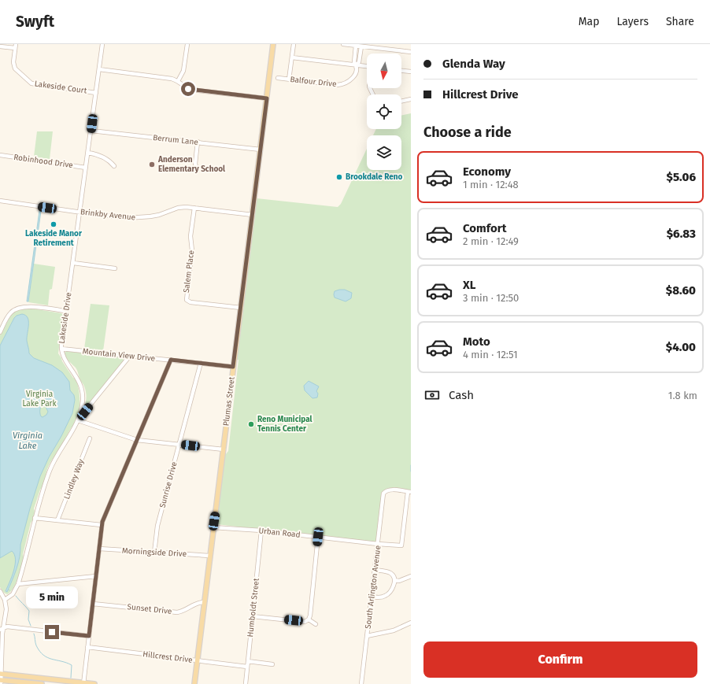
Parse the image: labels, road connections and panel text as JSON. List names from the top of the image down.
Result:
{
  "streets": {
    "main road": ["Plumas Street"],
    "street": [
      "Balfour Drive",
      "Lakeside Court",
      "Berrum Lane",
      "Robinhood Drive",
      "Brinkby Avenue",
      "Salem Place",
      "Lakeside Drive",
      "Mountain View Drive",
      "Lindley Way",
      "Sunrise Drive",
      "Urban Road",
      "Morningside Drive",
      "South Arlington Avenue",
      "Humboldt Street",
      "Sunset Drive",
      "Hillcrest Drive"
    ]
  },
  "crossings": [
    ["Lakeside Court", "Lakeside Drive"],
    ["Berrum Lane", "Lakeside Drive"],
    ["Berrum Lane", "Plumas Street"],
    ["Robinhood Drive", "Lakeside Drive"],
    ["Brinkby Avenue", "Salem Place"],
    ["Brinkby Avenue", "Lakeside Drive"],
    ["Brinkby Avenue", "Plumas Street"],
    ["Salem Place", "Plumas Street"],
    ["Lakeside Drive", "Mountain View Drive"],
    ["Mountain View Drive", "Plumas Street"],
    ["Mountain View Drive", "Sunrise Drive"],
    ["Plumas Street", "Urban Road"],
    ["Plumas Street", "Morningside Drive"],
    ["Plumas Street", "Sunset Drive"],
    ["Plumas Street", "Hillcrest Drive"],
    ["Sunrise Drive", "Morningside Drive"],
    ["Urban Road", "South Arlington Avenue"],
    ["Urban Road", "Humboldt Street"],
    ["Humboldt Street", "Hillcrest Drive"]
  ],
  "water": ["Virginia Lake"],
  "parks": ["Virginia Lake Park"],
  "places": [
    "Anderson Elementary School",
    "Brookdale Reno",
    "Lakeside Manor Retirement",
    "Reno Municipal Tennis Center"
  ],
  "north": "bottom",
  "page": {
    "header": "Swyft",
    "nav": ["Map", "Layers", "Share"],
    "banner": ["Glenda Way", "Hillcrest Drive"],
    "heading": "Choose a ride",
    "list": [
      {
        "name": "Economy",
        "note": "1 min · 12:48",
        "value": "$5.06"
      },
      {
        "name": "Comfort",
        "note": "2 min · 12:49",
        "value": "$6.83"
      },
      {
        "name": "XL",
        "note": "3 min · 12:50",
        "value": "$8.60"
      },
      {
        "name": "Moto",
        "note": "4 min · 12:51",
        "value": "$4.00"
      }
    ],
    "pay": ["Cash", "1.8 km"],
    "bubble": "5 min",
    "buttons": "Confirm"
  }
}
